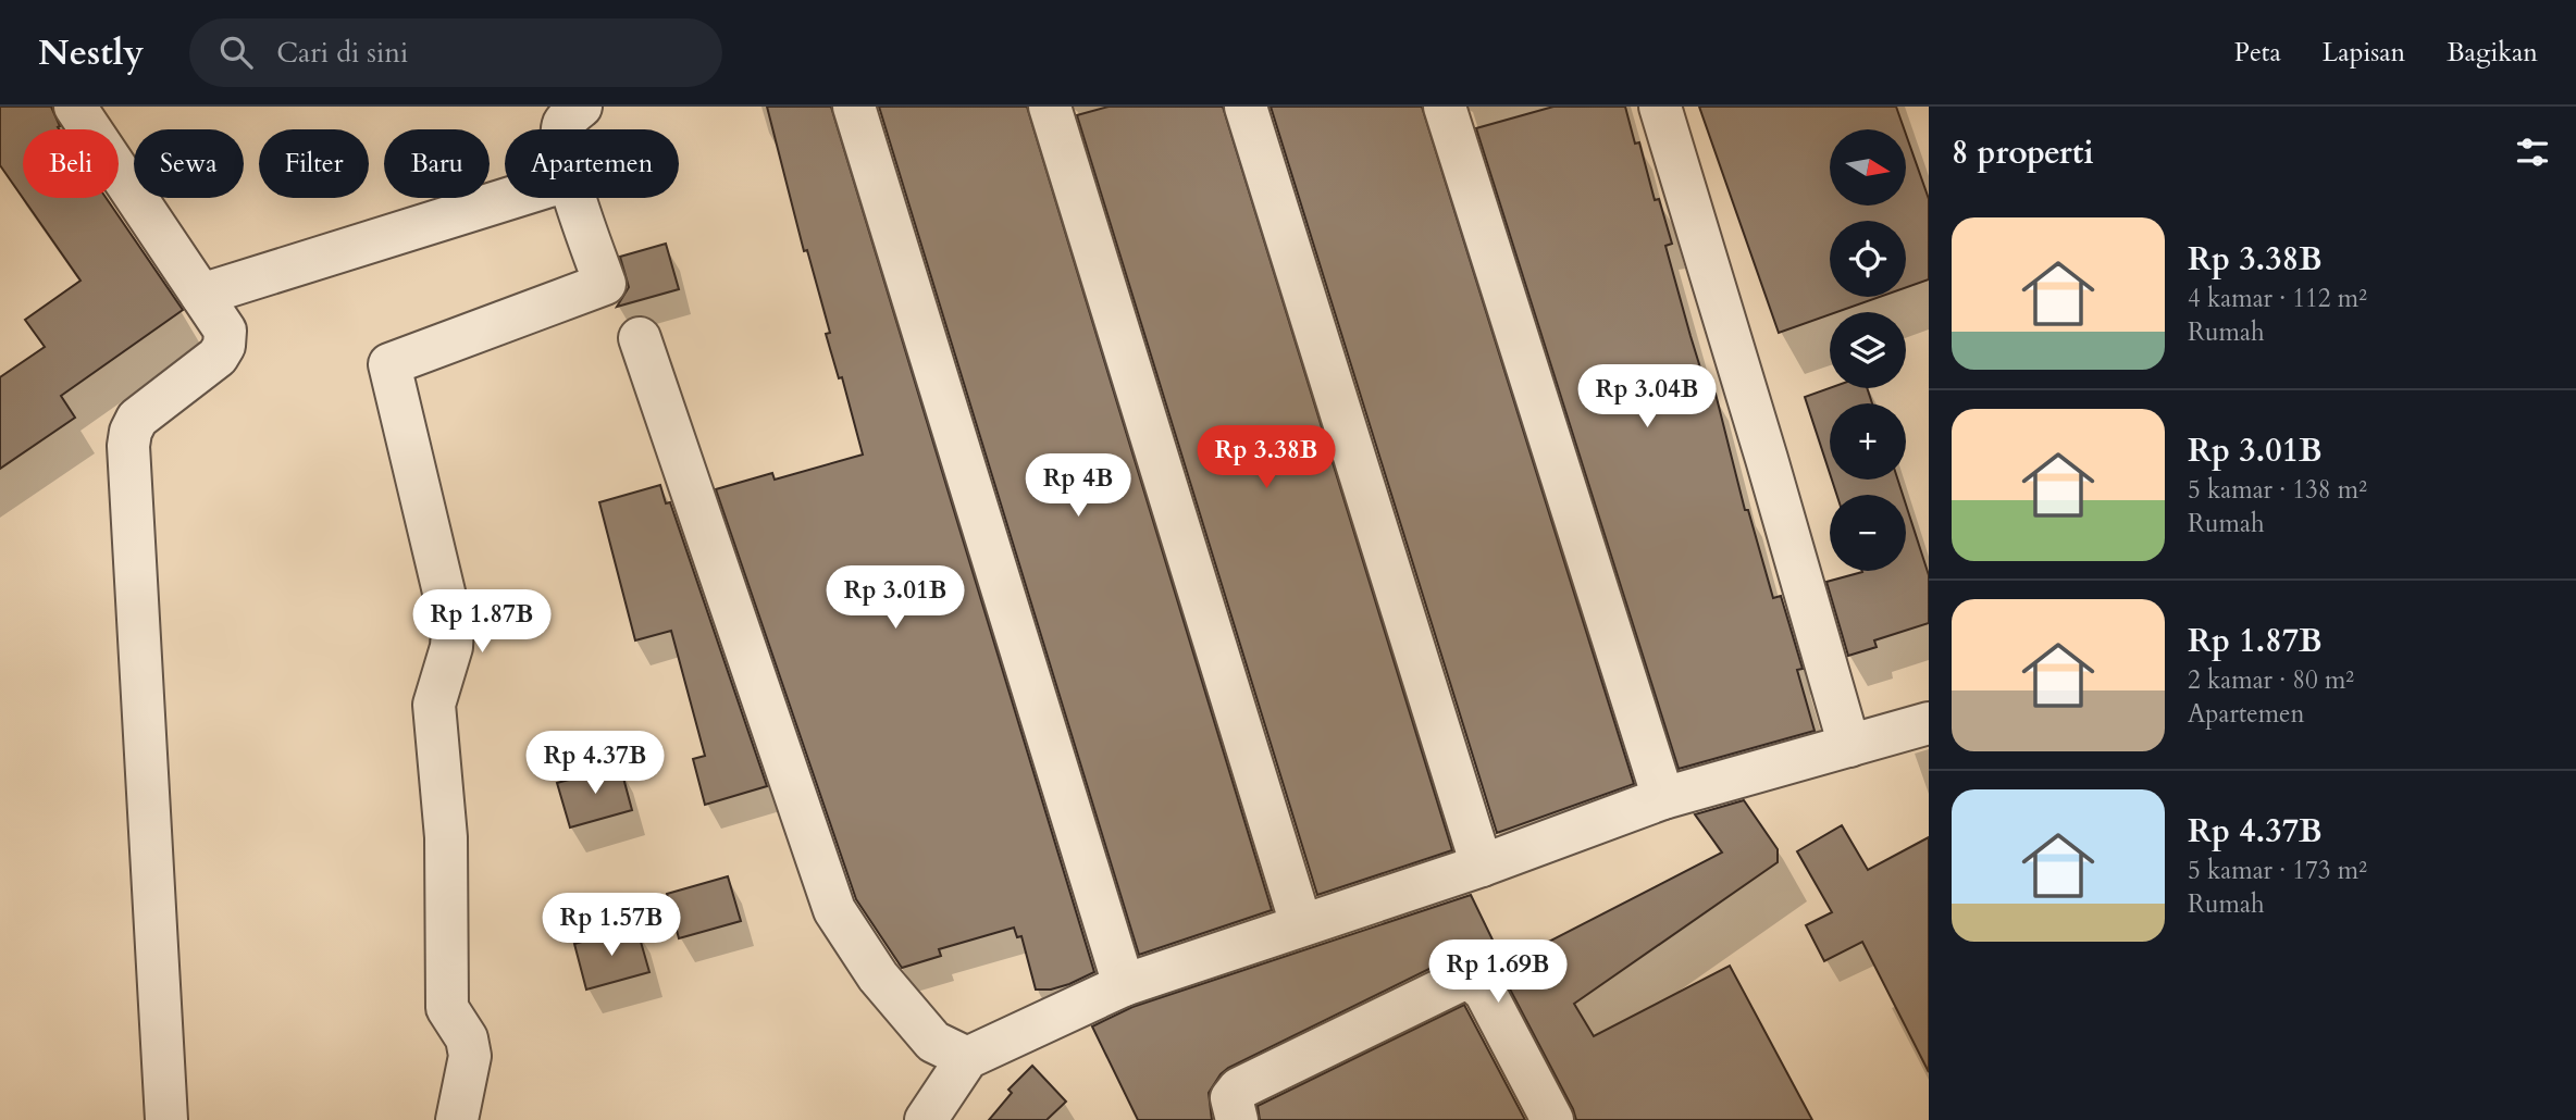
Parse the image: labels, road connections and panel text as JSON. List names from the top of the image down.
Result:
{
  "north": "right",
  "page": {
    "header": "Nestly",
    "search": "Cari di sini",
    "nav": ["Peta", "Lapisan", "Bagikan"],
    "heading": "8 properti",
    "map_buttons": ["+", "−"],
    "chip": [
      "Beli",
      "Sewa",
      "Filter",
      "Baru",
      "Apartemen"
    ],
    "list": [
      {
        "name": "Rp 3.38B",
        "note": "4 kamar · 112 m² · Rumah"
      },
      {
        "name": "Rp 3.01B",
        "note": "5 kamar · 138 m² · Rumah"
      },
      {
        "name": "Rp 1.87B",
        "note": "2 kamar · 80 m² · Apartemen"
      },
      {
        "name": "Rp 4.37B",
        "note": "5 kamar · 173 m² · Rumah"
      }
    ],
    "price": [
      "Rp 3.04B",
      "Rp 3.38B",
      "Rp 4B",
      "Rp 3.01B",
      "Rp 1.87B",
      "Rp 4.37B",
      "Rp 1.57B",
      "Rp 1.69B"
    ]
  }
}
